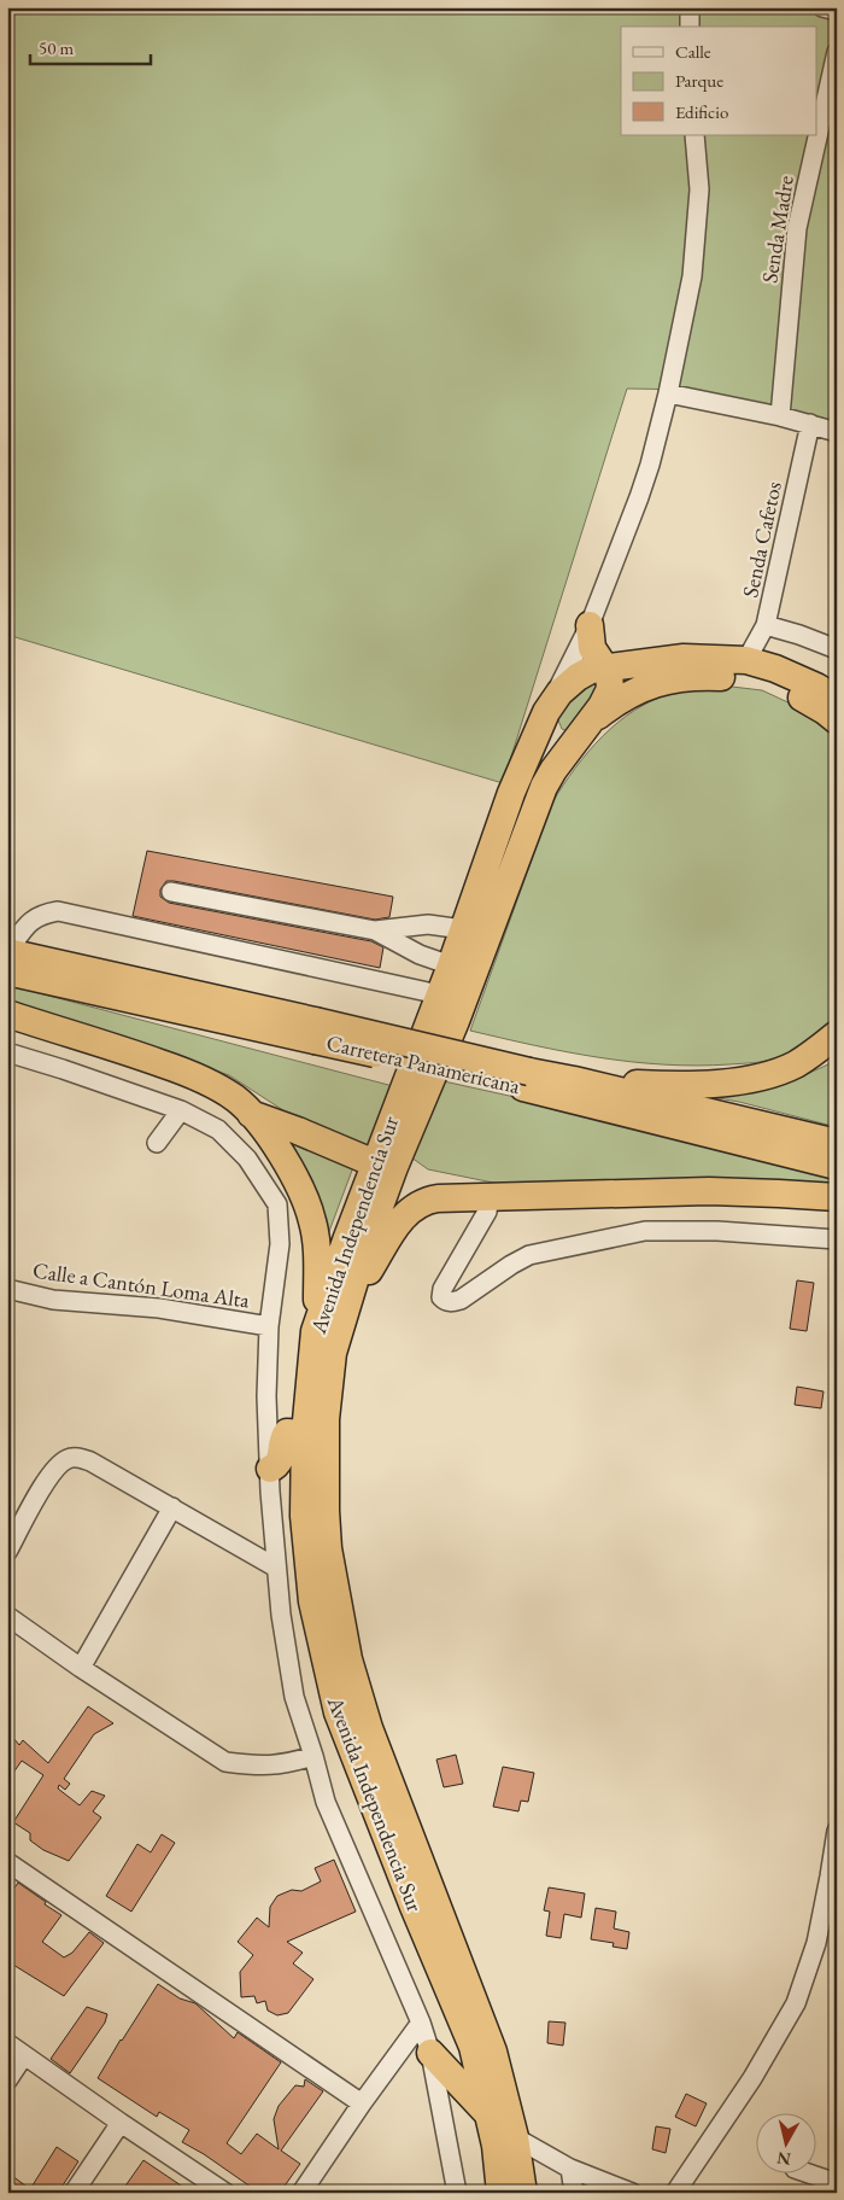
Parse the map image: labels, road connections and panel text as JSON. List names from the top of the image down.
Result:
{
  "streets": {
    "highway": ["Carretera Panamericana", "Avenida Independencia Sur"],
    "street": ["Senda Madre", "Senda Cafetos", "Calle a Cantón Loma Alta"]
  },
  "legend": ["Calle", "Parque", "Edificio"],
  "scale_bar": "50 m",
  "north": "bottom"
}
